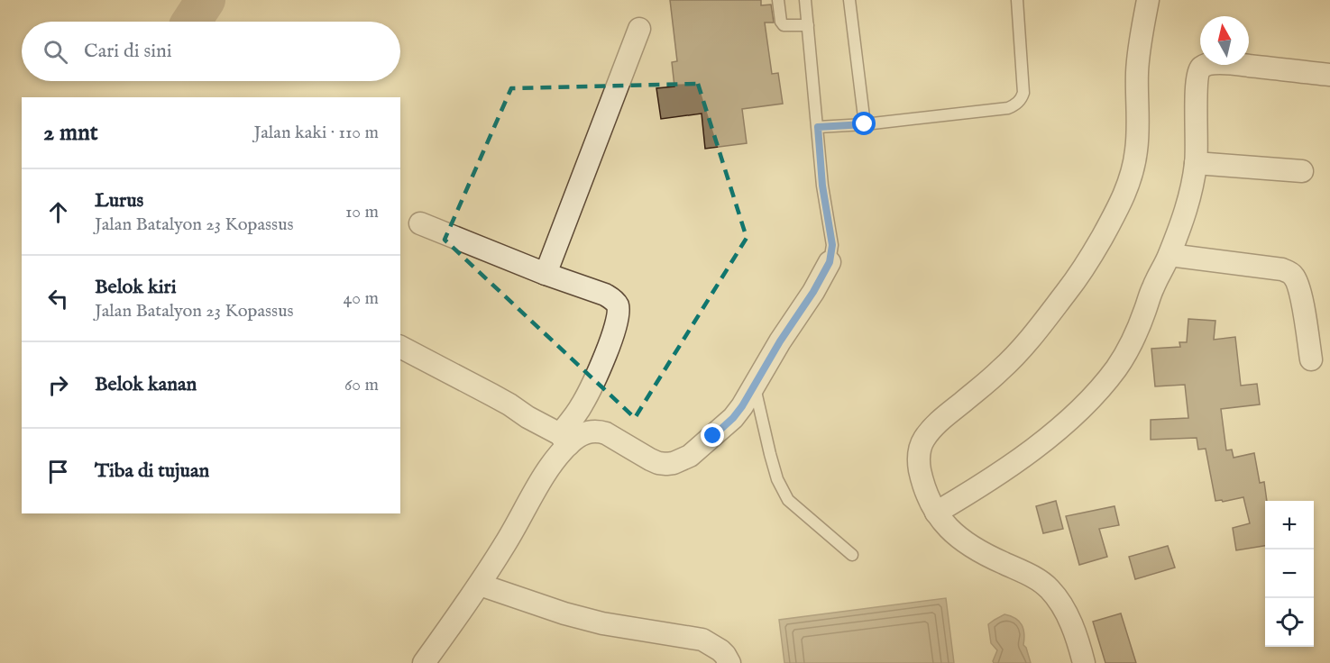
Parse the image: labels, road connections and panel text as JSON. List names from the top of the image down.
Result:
{
  "north": "top",
  "page": {
    "search": "Cari di sini",
    "heading": ["2 mnt", "Jalan kaki · 110 m"],
    "list": [
      ["Lurus", "Jalan Batalyon 23 Kopassus", "10 m"],
      ["Belok kiri", "Jalan Batalyon 23 Kopassus", "40 m"],
      ["Belok kanan", "60 m"],
      "Tiba di tujuan"
    ],
    "map_buttons": ["+", "−"]
  }
}
